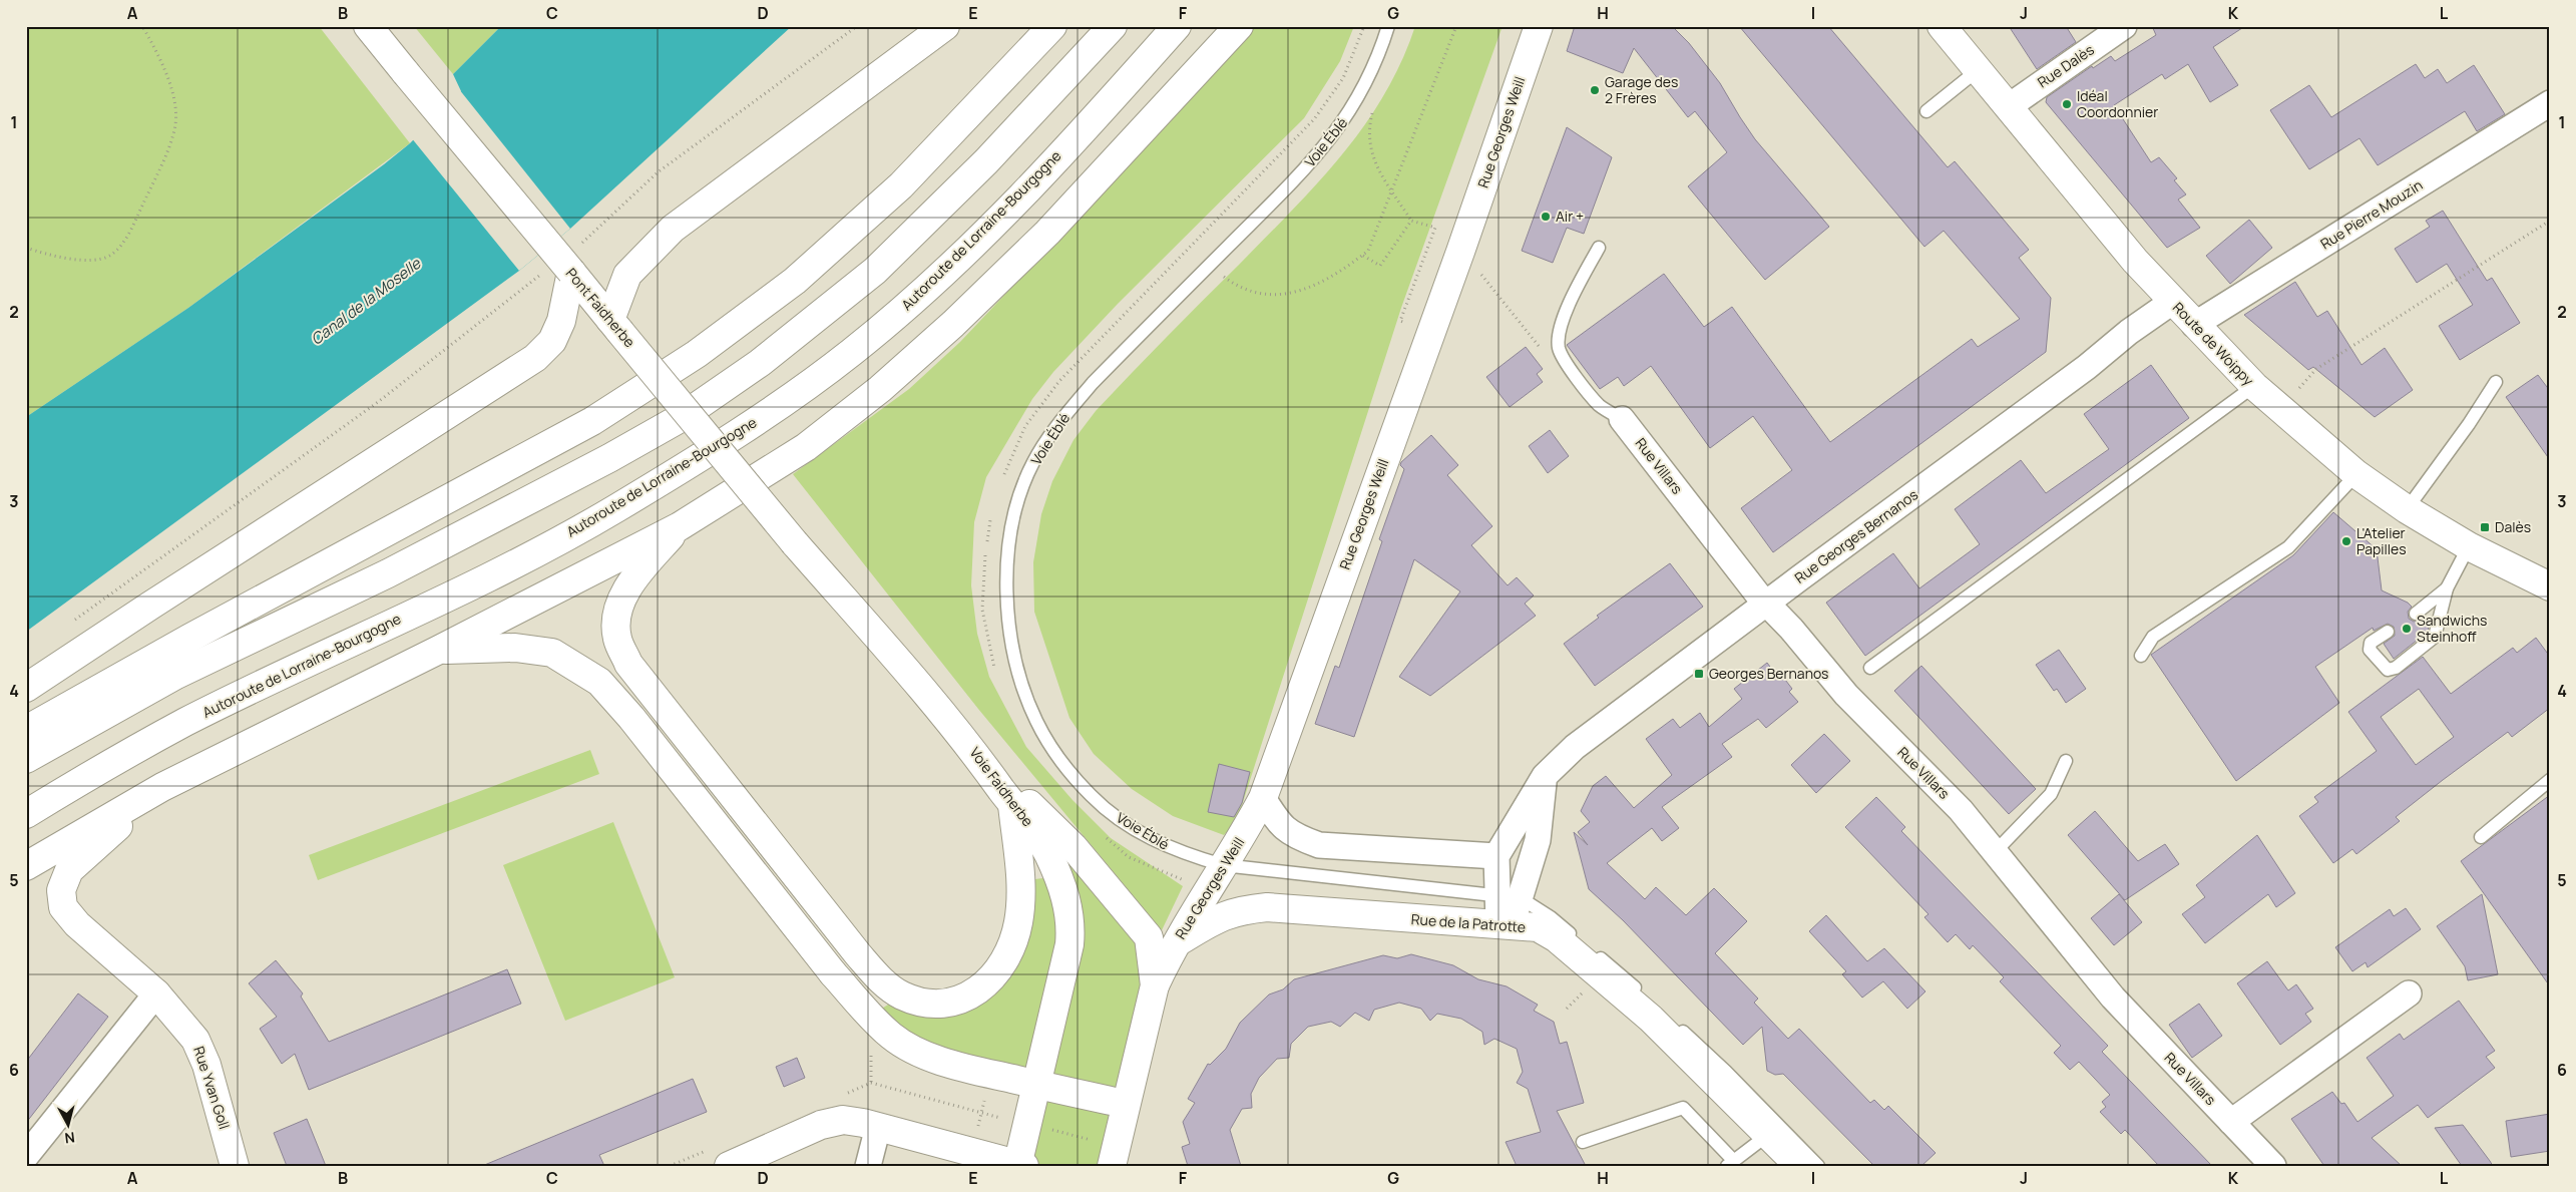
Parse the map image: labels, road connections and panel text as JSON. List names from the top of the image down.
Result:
{
  "streets": {
    "main road": [
      "Rue Georges Weill",
      "Autoroute de Lorraine-Bourgogne",
      "Pont Faidherbe",
      "Route de Woippy",
      "Voie Faidherbe",
      "Rue de la Patrotte",
      "Rue Yvan Goll"
    ],
    "street": [
      "Rue Dalès",
      "Rue Pierre Mouzin",
      "Rue Villars",
      "Rue Georges Bernanos"
    ],
    "lane": ["Voie Éblé"]
  },
  "crossings": [
    ["Rue Dalès", "Route de Woippy"],
    ["Rue Georges Weill", "Voie Éblé"],
    ["Rue Georges Weill", "Rue de la Patrotte"],
    ["Voie Éblé", "Rue de la Patrotte"],
    ["Rue Pierre Mouzin", "Route de Woippy"],
    ["Pont Faidherbe", "Voie Faidherbe"],
    ["Route de Woippy", "Rue Georges Bernanos"],
    ["Rue Villars", "Rue Georges Bernanos"]
  ],
  "water": ["Canal de la Moselle"],
  "places": {
    "other": [
      "Garage des 2 Frères",
      "Idéal Coordonnier",
      "Air +",
      "L'Atelier Papilles",
      "Sandwichs Steinhoff"
    ],
    "transit": ["Dalès", "Georges Bernanos"]
  },
  "north": "bottom",
  "grid": {
    "columns": [
      "A",
      "B",
      "C",
      "D",
      "E",
      "F",
      "G",
      "H",
      "I",
      "J",
      "K",
      "L"
    ],
    "rows": [
      "1",
      "2",
      "3",
      "4",
      "5",
      "6"
    ]
  }
}
